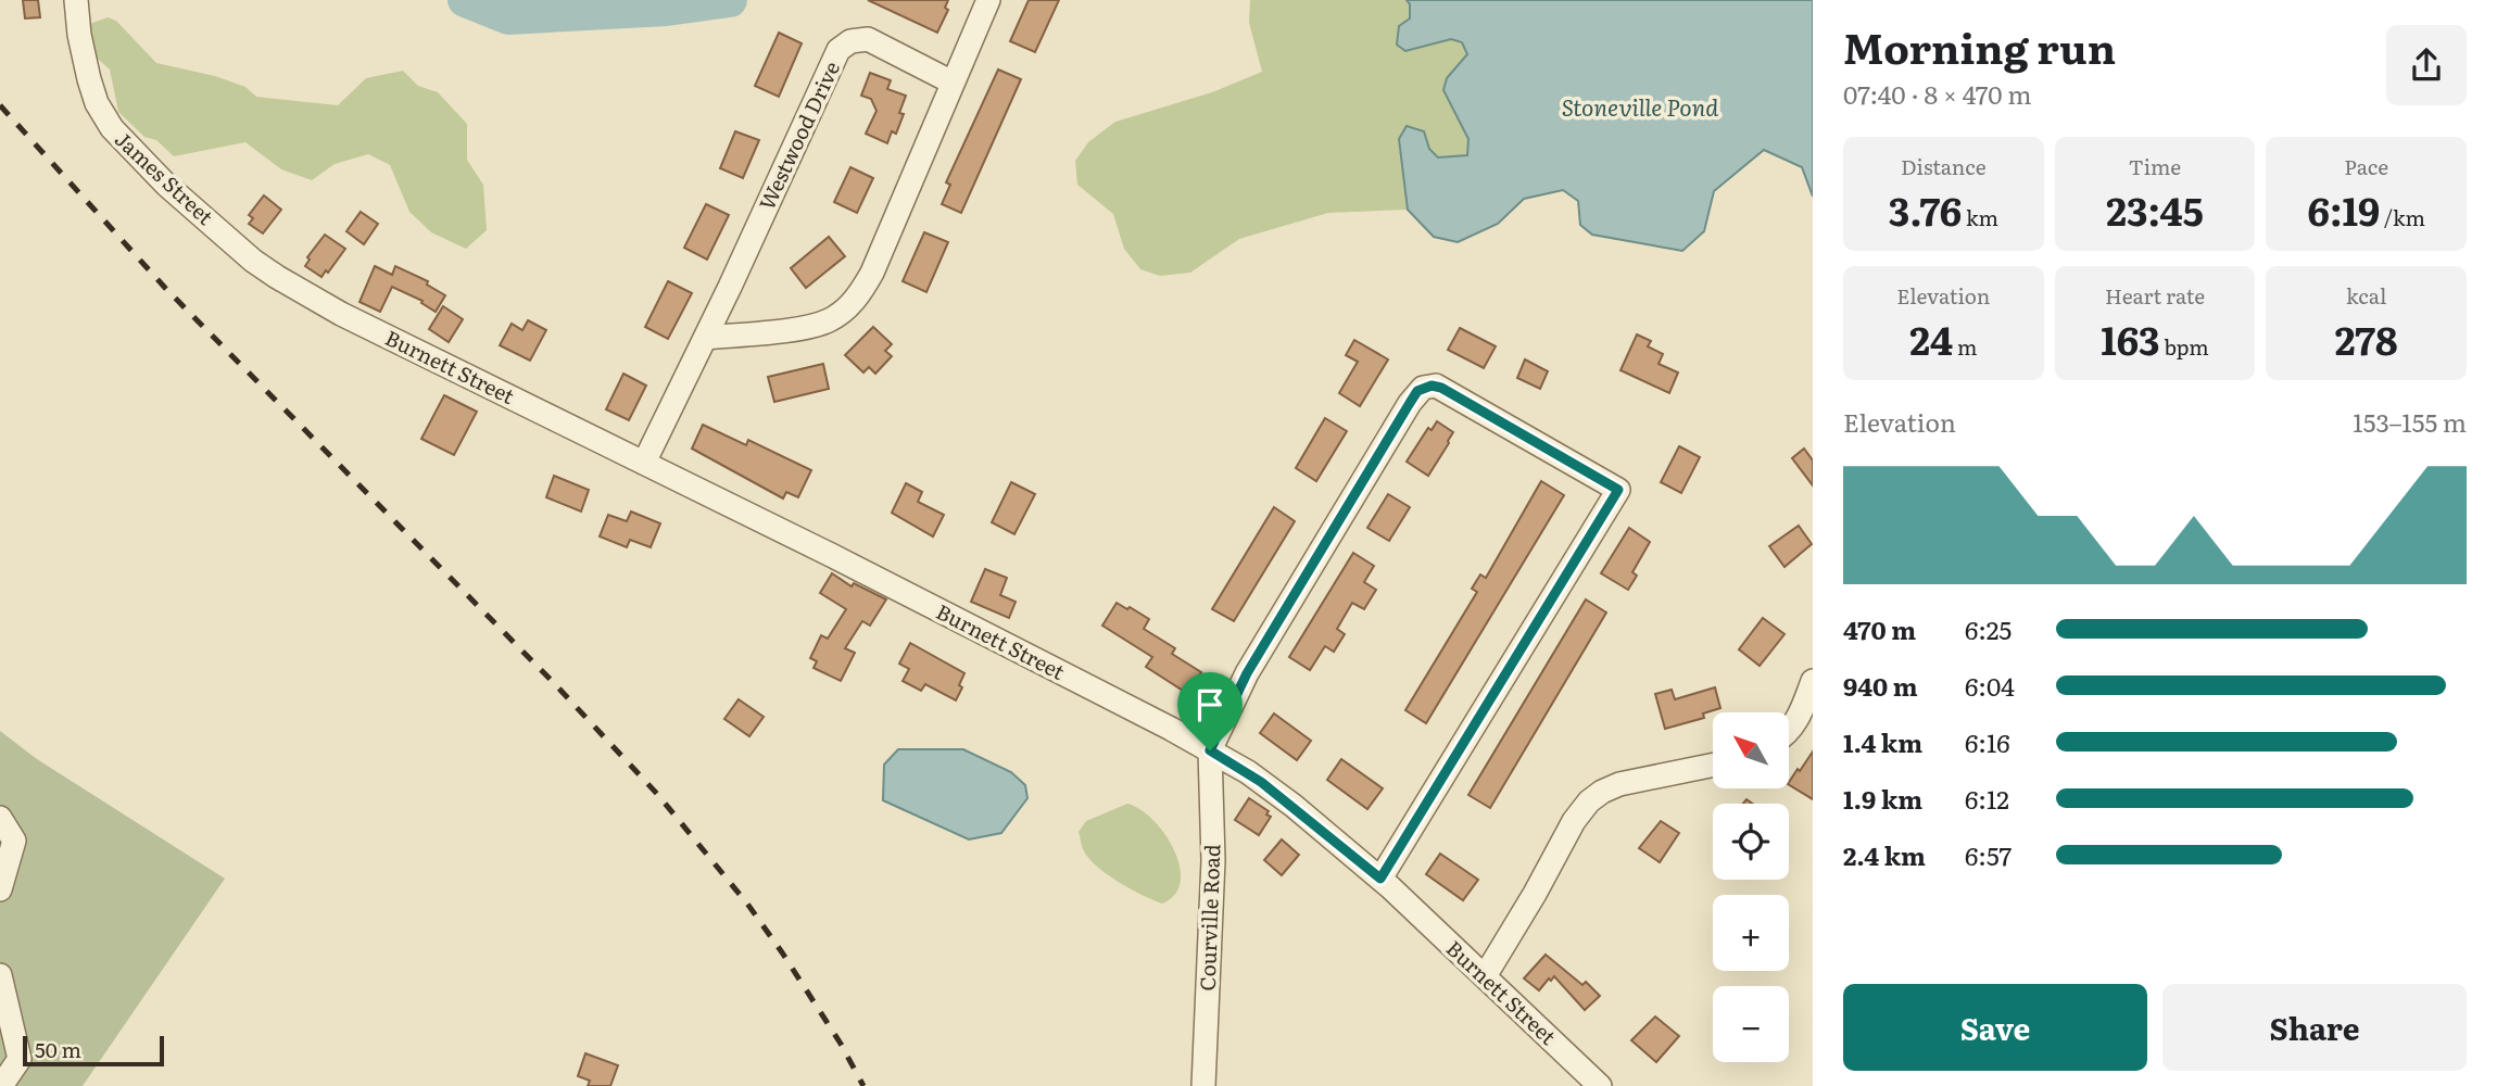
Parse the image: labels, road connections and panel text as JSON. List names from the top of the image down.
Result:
{
  "streets": {
    "street": [
      "Westwood Drive",
      "James Street",
      "Burnett Street",
      "Courville Road"
    ]
  },
  "crossings": [
    ["Westwood Drive", "Burnett Street"],
    ["James Street", "Burnett Street"],
    ["Burnett Street", "Courville Road"]
  ],
  "water": ["Stoneville Pond"],
  "scale_bar": "50 m",
  "north": "top left",
  "page": {
    "heading": ["Morning run", "07:40 · 8 × 470 m"],
    "stats": [
      ["Distance", "3.76 km"],
      ["Time", "23:45"],
      ["Pace", "6:19 /km"],
      ["Elevation", "24 m"],
      ["Heart rate", "163 bpm"],
      ["kcal", "278"]
    ],
    "chart": ["Elevation", "153–155 m"],
    "list": [
      {
        "name": "470 m",
        "note": "6:25"
      },
      {
        "name": "940 m",
        "note": "6:04"
      },
      {
        "name": "1.4 km",
        "note": "6:16"
      },
      {
        "name": "1.9 km",
        "note": "6:12"
      },
      {
        "name": "2.4 km",
        "note": "6:57"
      }
    ],
    "map_buttons": ["+", "−"],
    "buttons": ["Save", "Share"],
    "scale": "50 m"
  }
}
